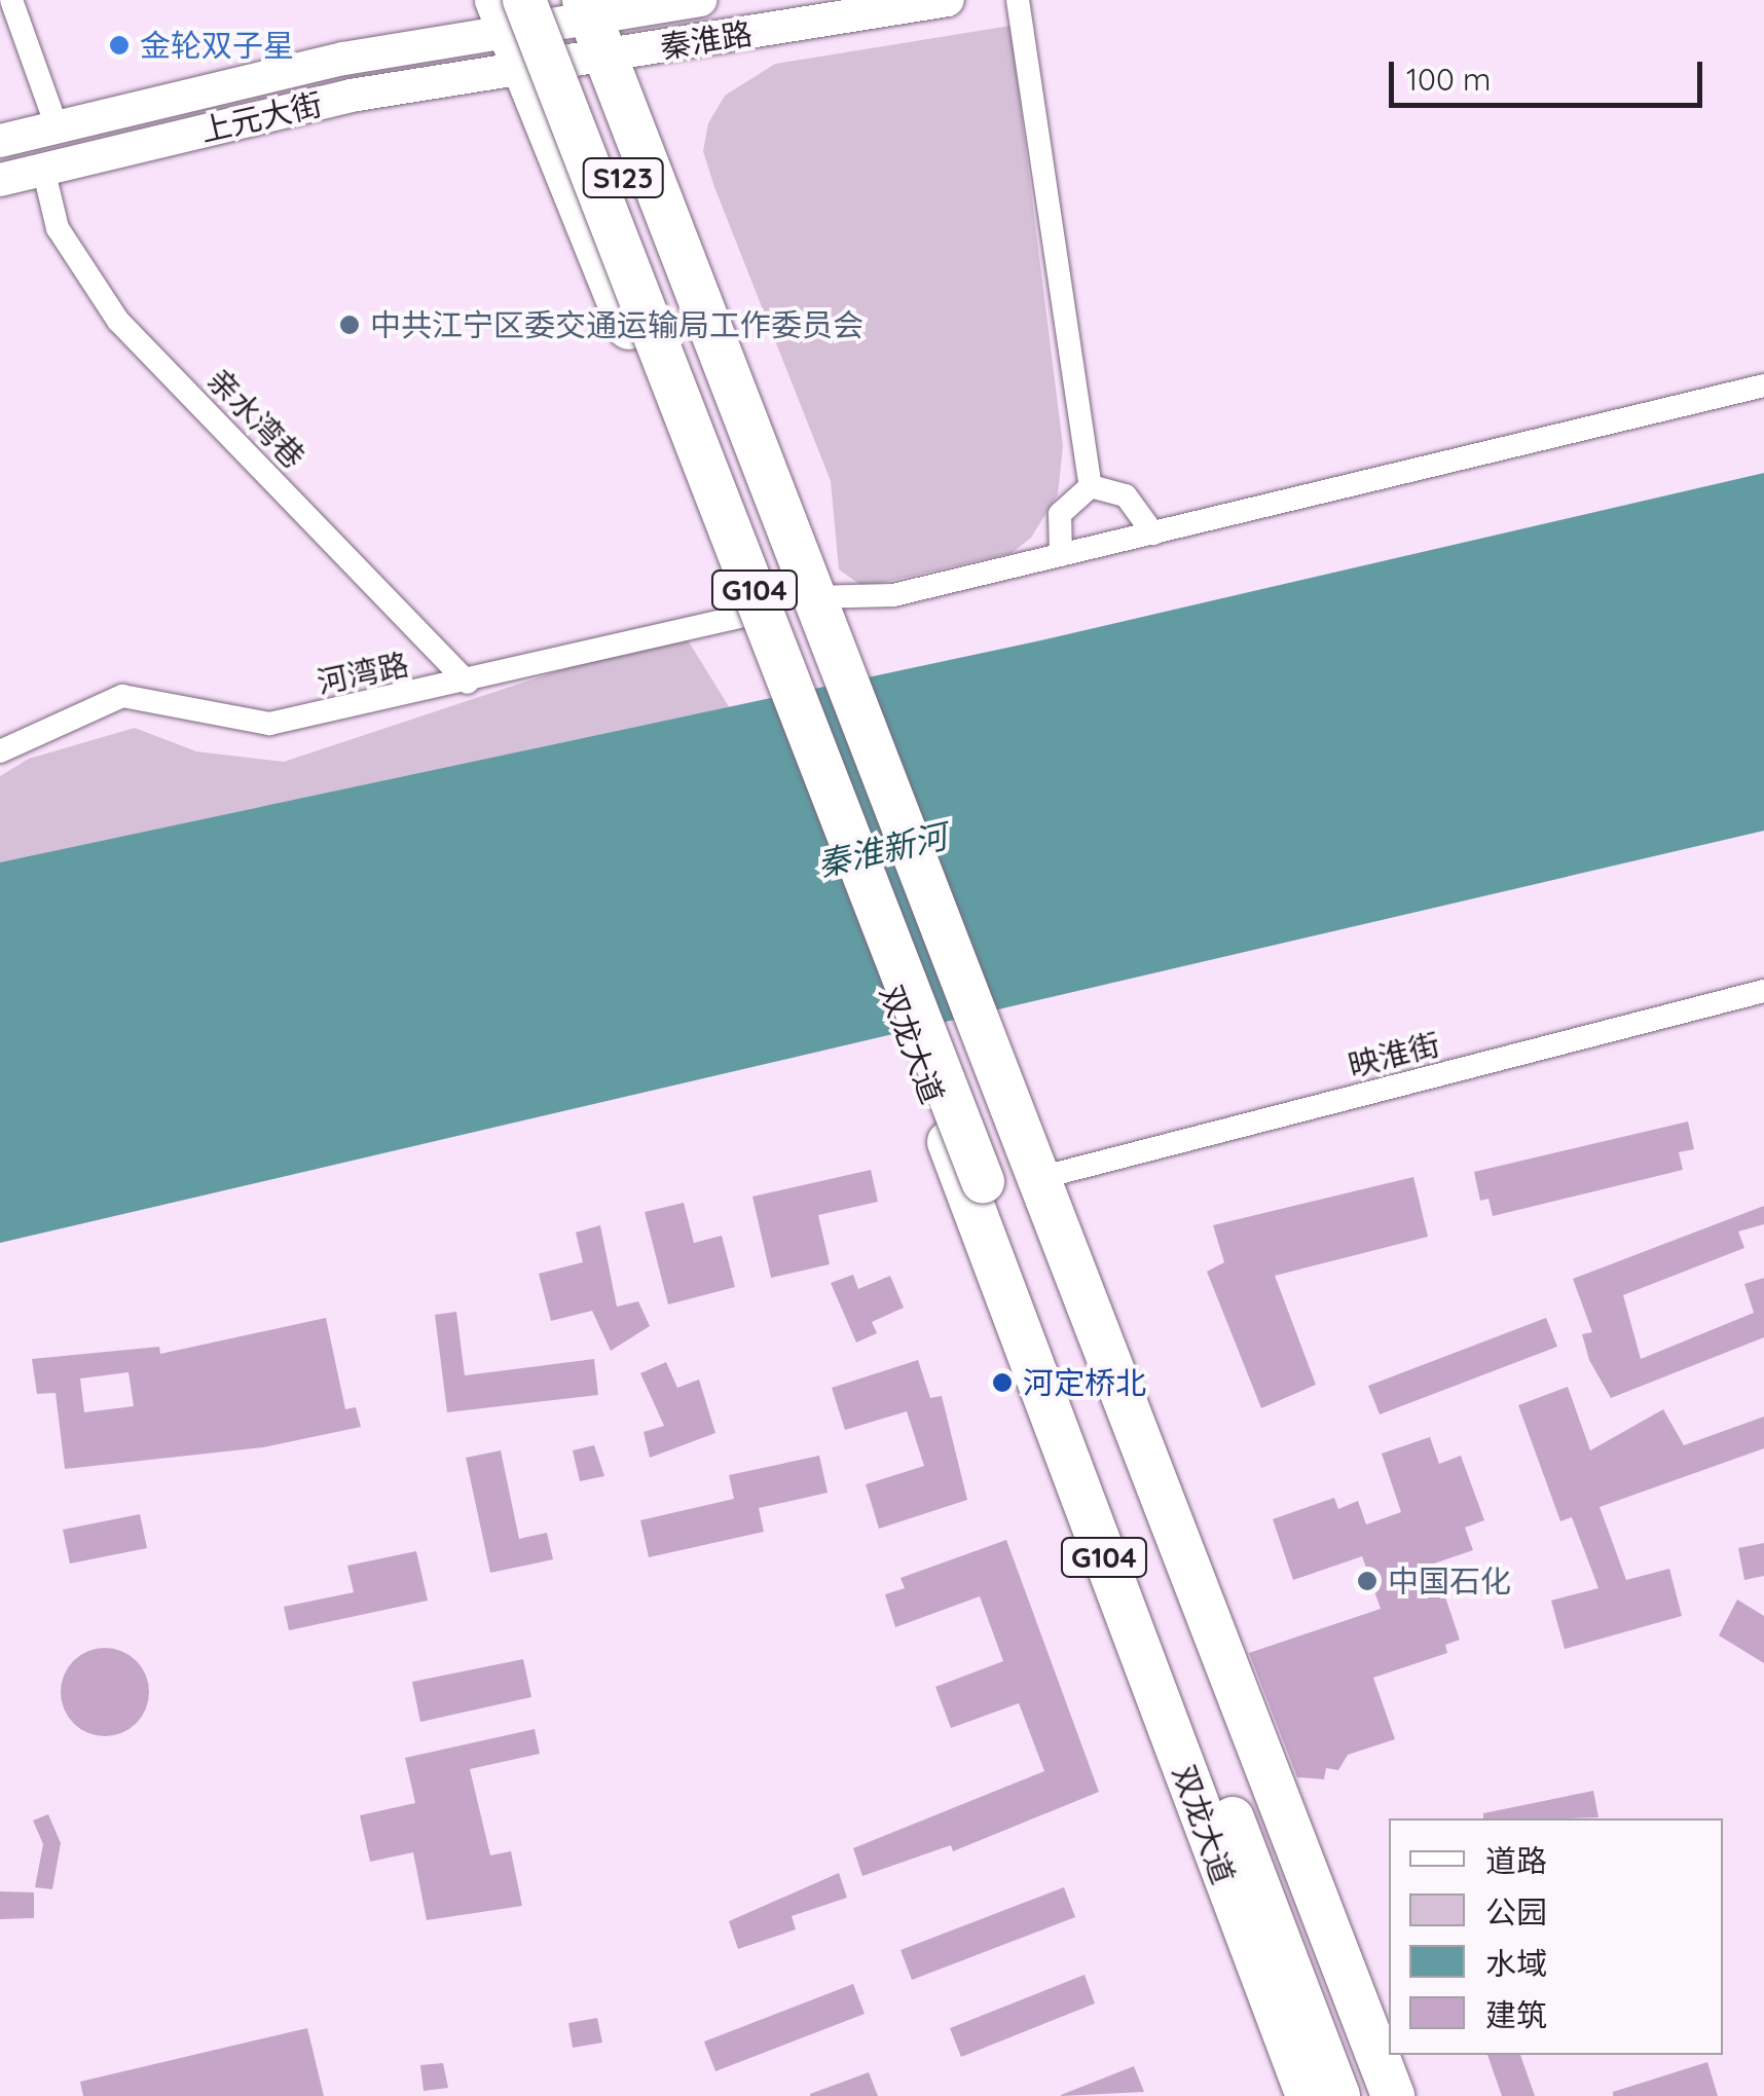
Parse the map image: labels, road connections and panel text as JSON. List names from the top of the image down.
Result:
{
  "streets": {
    "highway": ["S123", "G104", "双龙大道"],
    "main road": ["秦淮路", "上元大街"],
    "street": ["亲水湾巷", "河湾路", "映淮街"]
  },
  "crossings": [
    ["秦淮路", "上元大街"],
    ["秦淮路", "S123"],
    ["秦淮路", "G104"],
    ["秦淮路", "双龙大道"],
    ["上元大街", "亲水湾巷"],
    ["上元大街", "G104"],
    ["上元大街", "双龙大道"],
    ["S123", "G104"],
    ["亲水湾巷", "河湾路"],
    ["G104", "双龙大道"],
    ["G104", "映淮街"],
    ["河湾路", "双龙大道"]
  ],
  "water": ["秦淮新河"],
  "places": [
    "金轮双子星",
    "中共江宁区委交通运输局工作委员会",
    "河定桥北",
    "中国石化"
  ],
  "legend": [
    "道路",
    "公园",
    "水域",
    "建筑"
  ],
  "scale_bar": "100 m"
}
